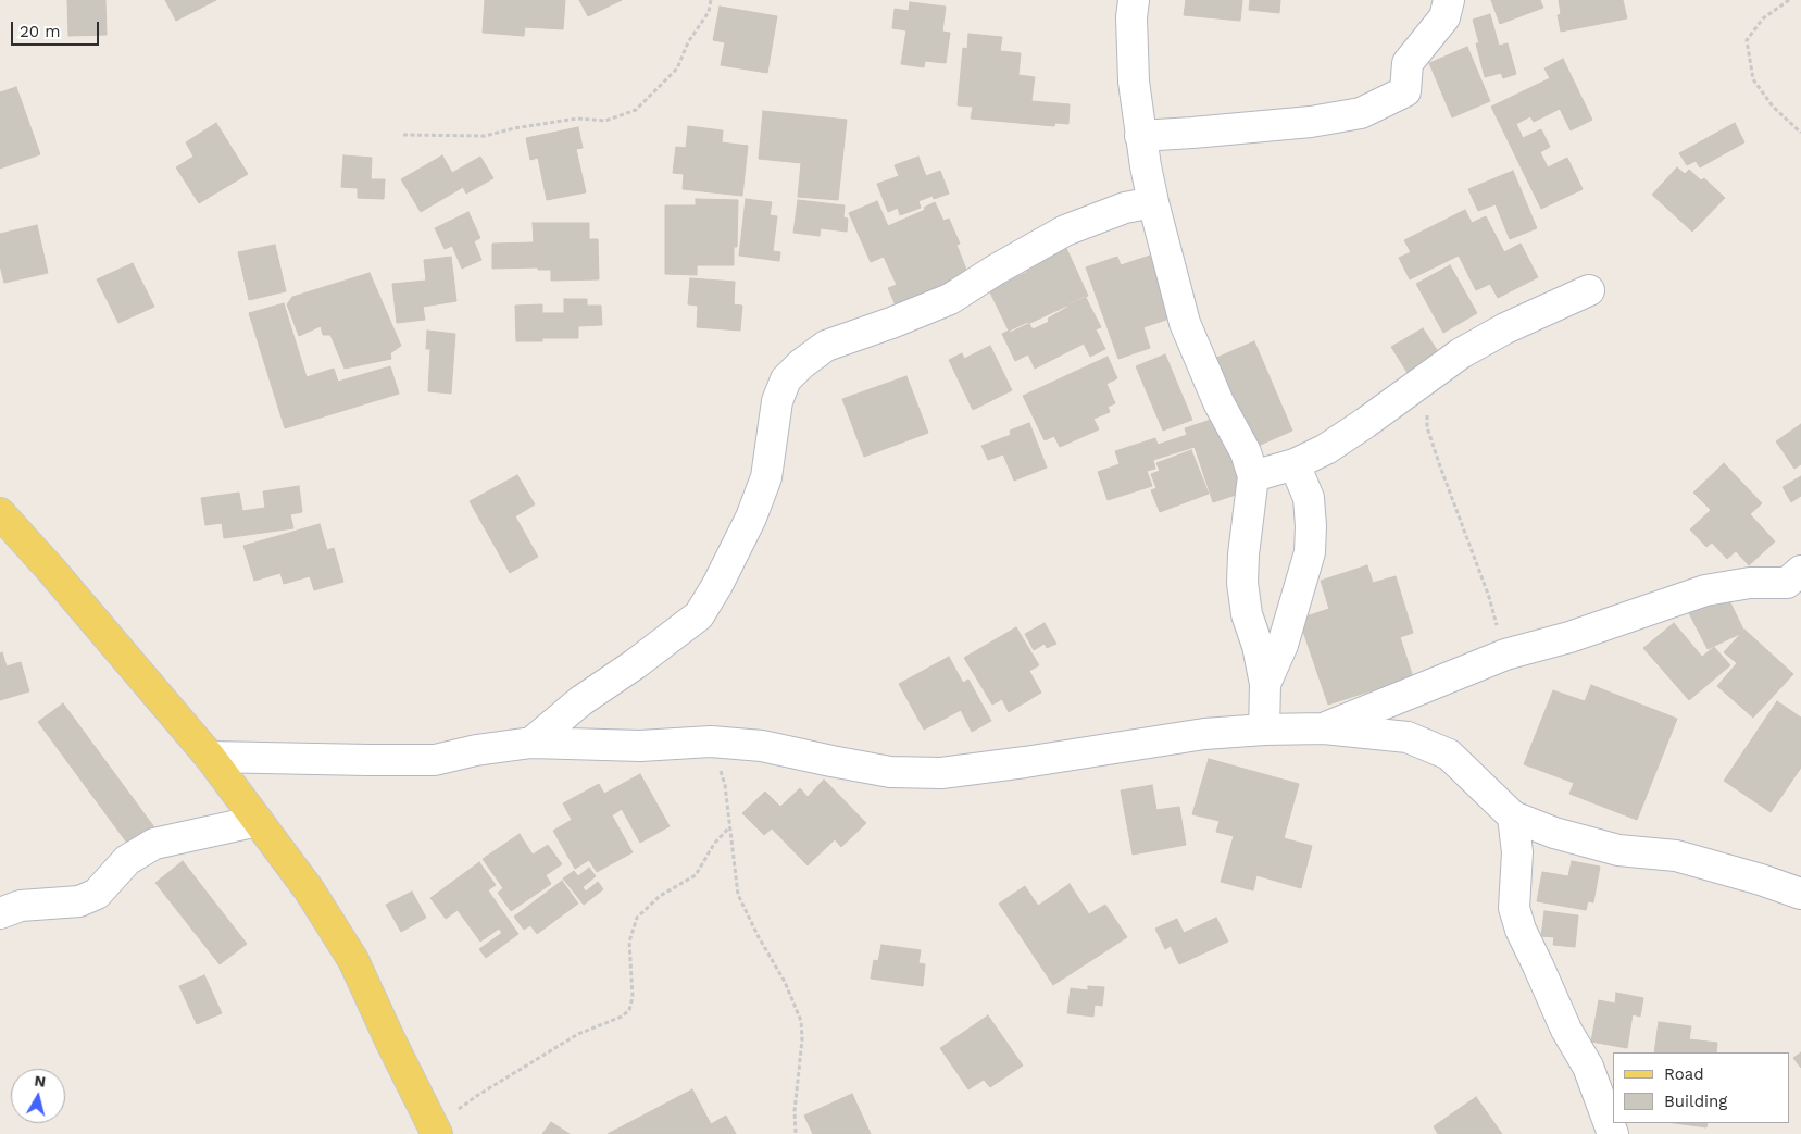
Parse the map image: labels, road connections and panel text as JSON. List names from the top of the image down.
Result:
{
  "legend": ["Road", "Building"],
  "scale_bar": "20 m",
  "north": "top"
}
